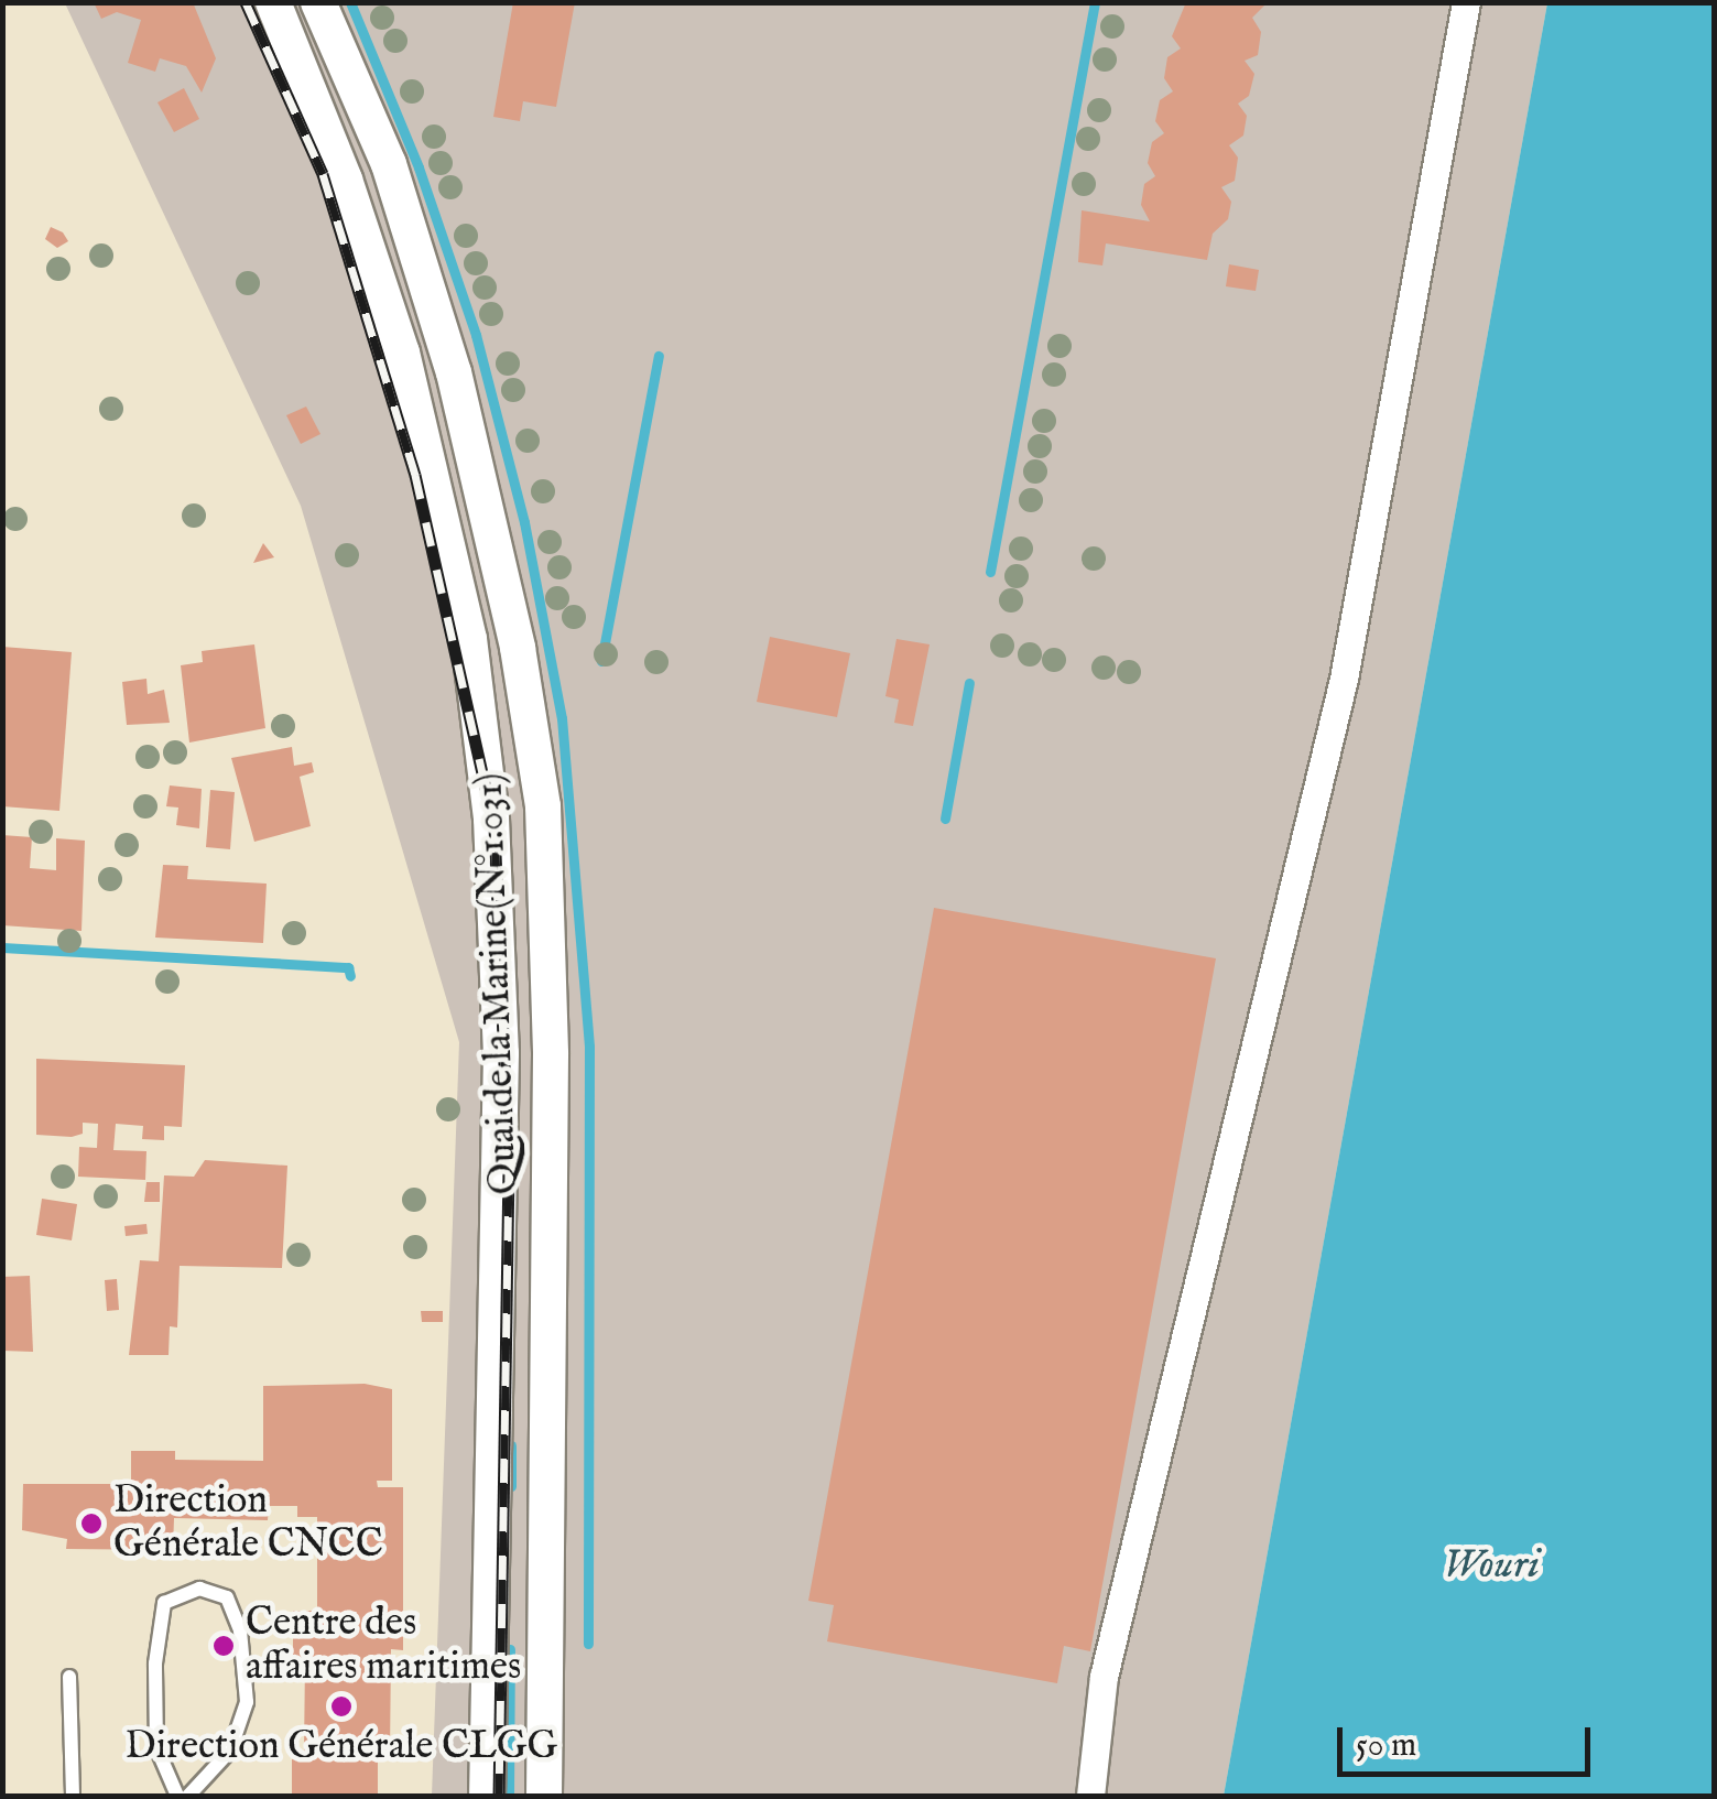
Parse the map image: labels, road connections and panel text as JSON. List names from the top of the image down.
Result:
{
  "streets": {
    "street": ["Quai de la Marine(N°1.031)"]
  },
  "water": ["Wouri"],
  "places": ["Direction Générale CNCC", "Centre des affaires maritimes", "Direction Générale CLGG"],
  "scale_bar": "50 m"
}
